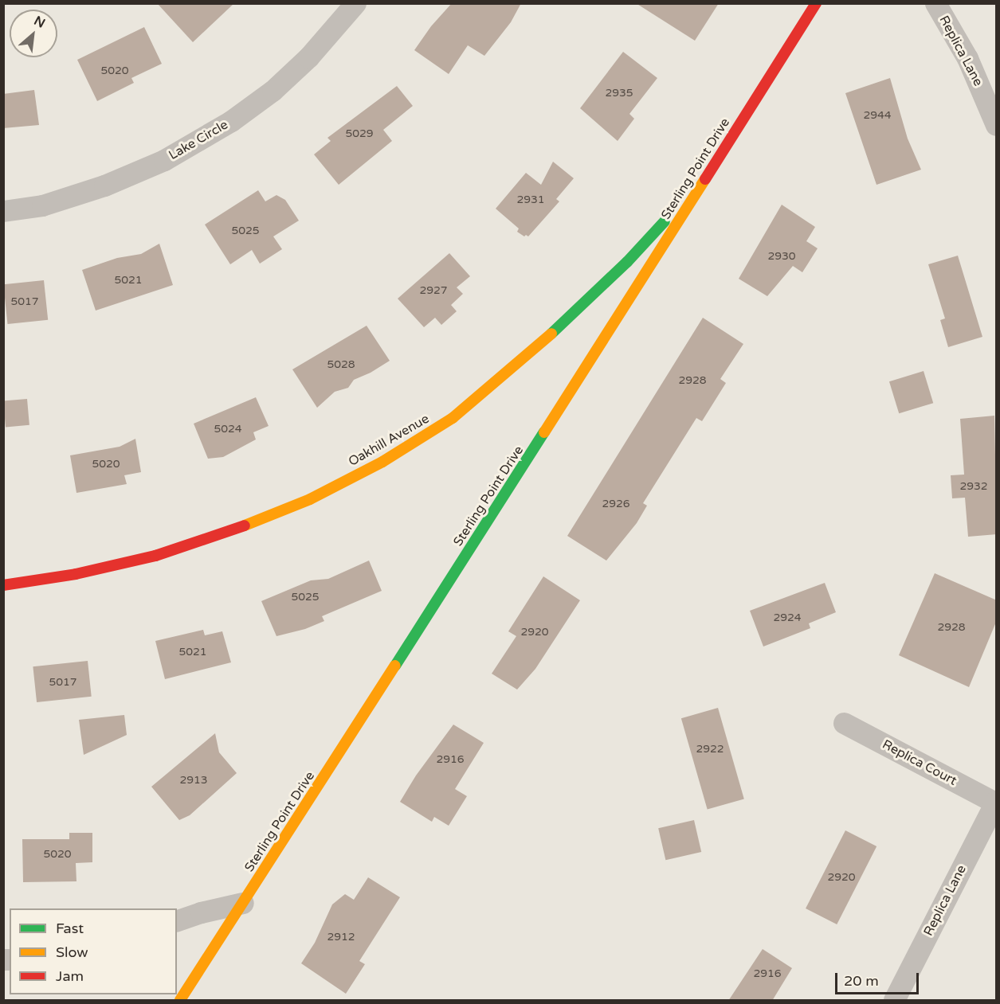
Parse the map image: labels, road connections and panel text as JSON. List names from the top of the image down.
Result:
{
  "streets": {
    "street": [
      "Replica Lane",
      "Lake Circle",
      "Sterling Point Drive",
      "Oakhill Avenue",
      "Replica Court"
    ]
  },
  "crossings": [
    ["Replica Lane", "Replica Court"],
    ["Sterling Point Drive", "Oakhill Avenue"]
  ],
  "house_numbers": [
    "5020",
    "2935",
    "2944",
    "5029",
    "2931",
    "5025",
    "2930",
    "5021",
    "2927",
    "5017",
    "5028",
    "2928",
    "5024",
    "5020",
    "2932",
    "2926",
    "5025",
    "2924",
    "2928",
    "2920",
    "5021",
    "5017",
    "2922",
    "2916",
    "2913",
    "5020",
    "2920",
    "2912",
    "2916"
  ],
  "legend": ["Fast", "Slow", "Jam"],
  "scale_bar": "20 m",
  "north": "top right"
}
